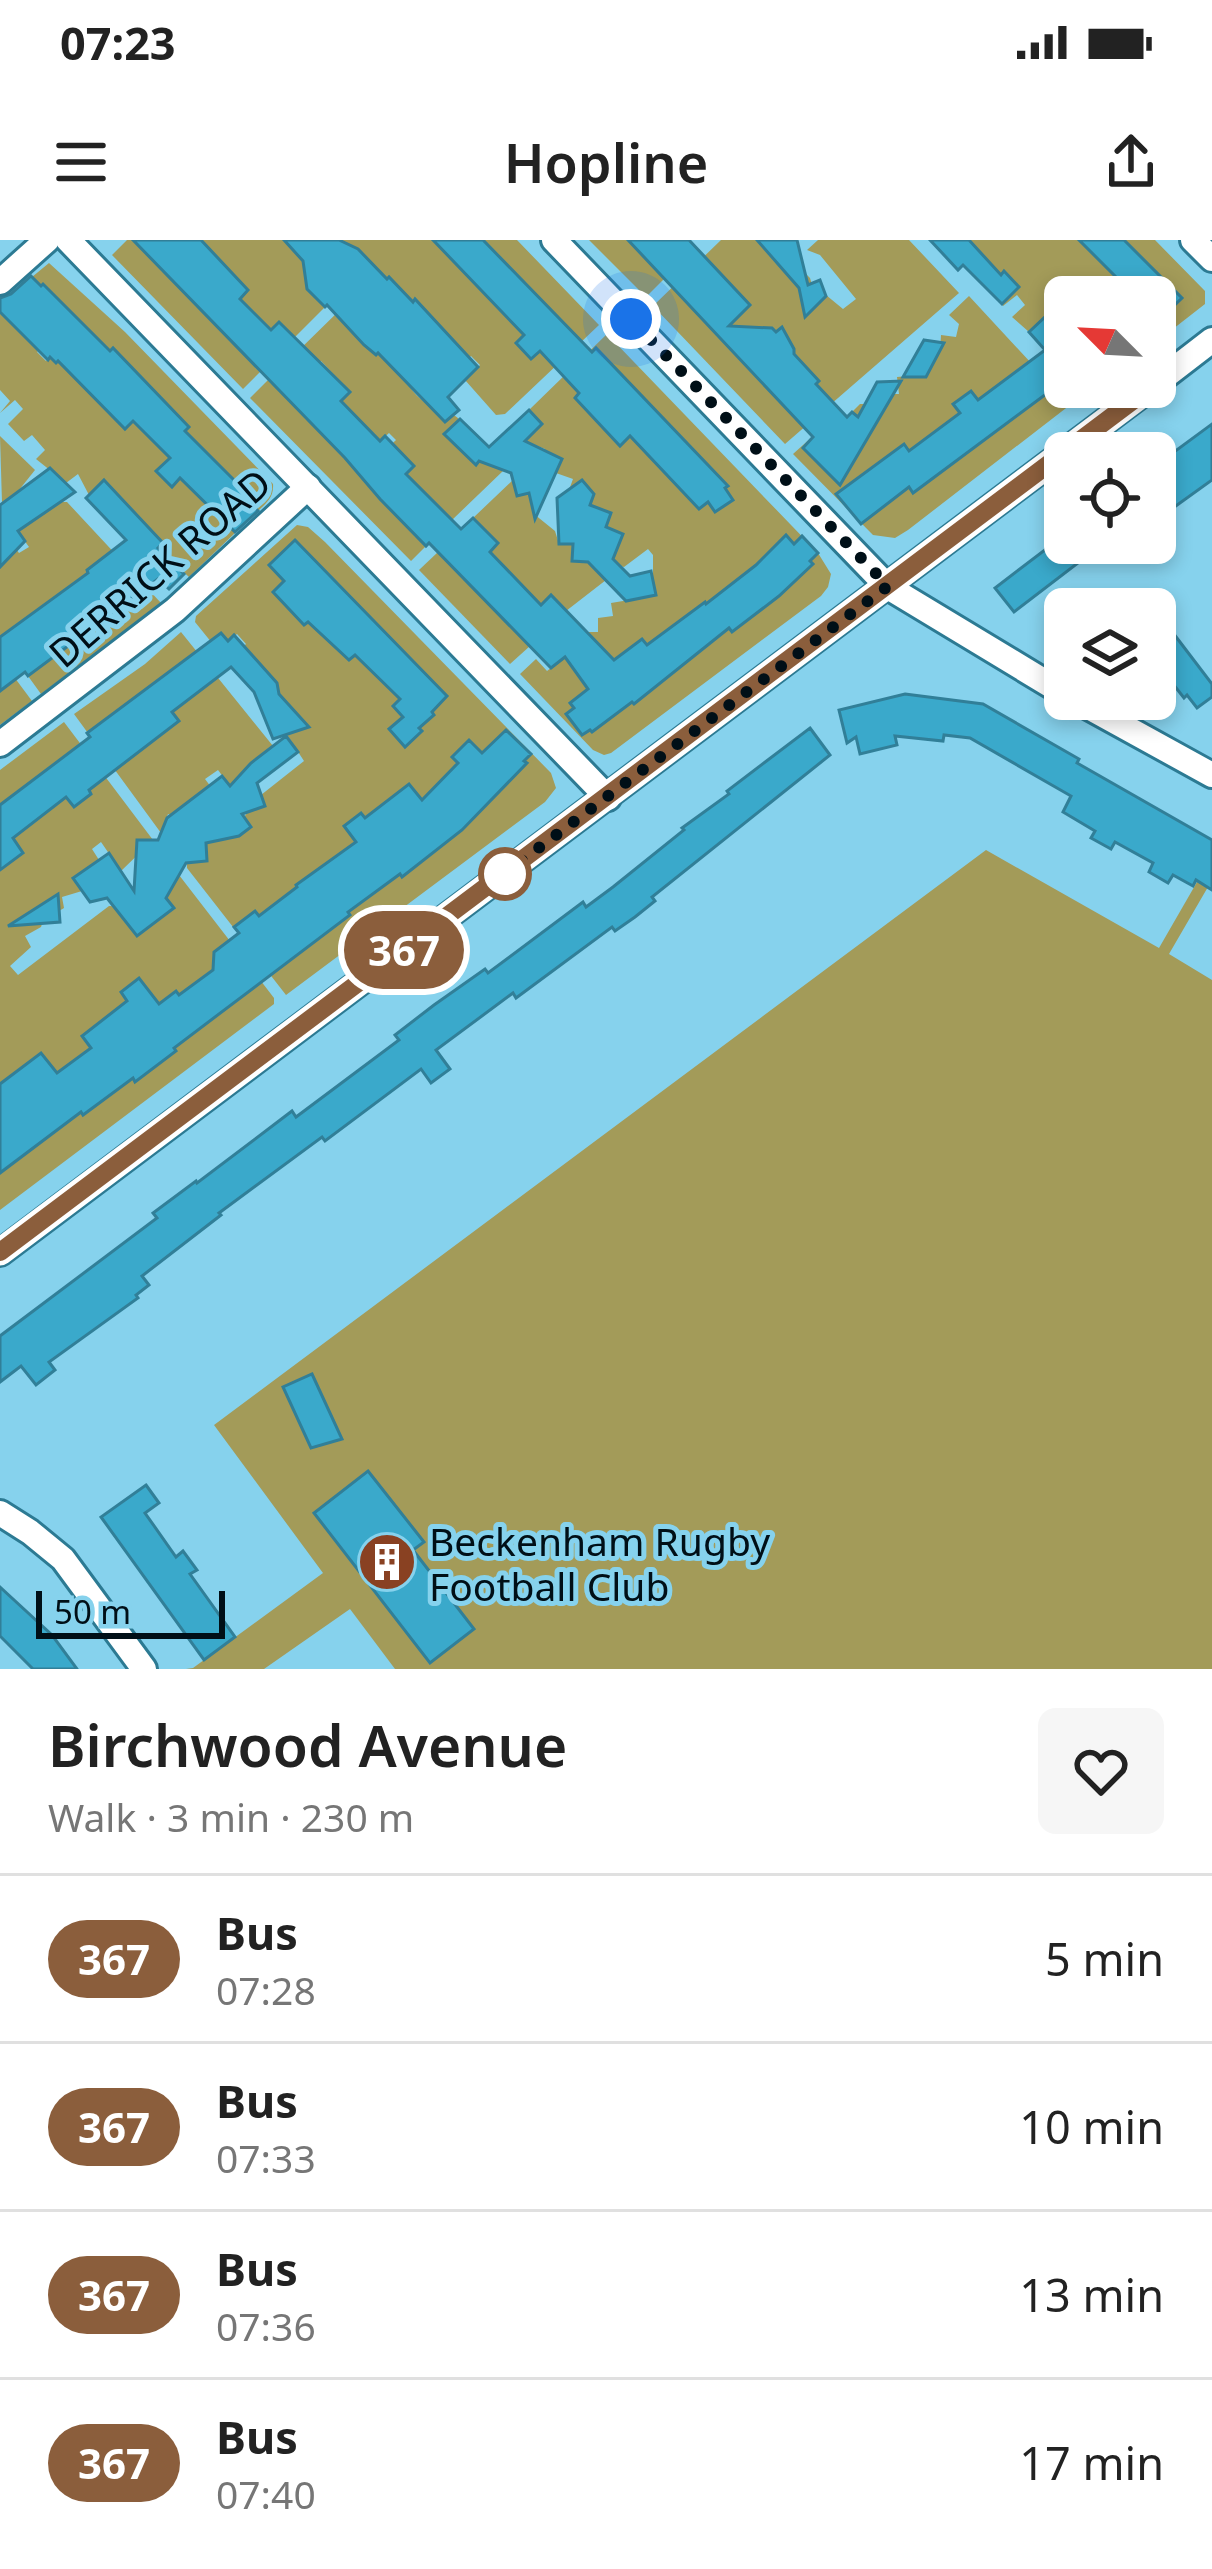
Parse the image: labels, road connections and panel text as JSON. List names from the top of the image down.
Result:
{
  "streets": {
    "street": ["DERRICK ROAD"]
  },
  "places": {
    "building": ["Beckenham Rugby Football Club"]
  },
  "lines": ["bus line 367"],
  "scale_bar": "50 m",
  "north": "top left",
  "page": {
    "status": "07:23",
    "header": "Hopline",
    "on_map": "367",
    "scale": "50 m",
    "heading": ["Birchwood Avenue", "Walk · 3 min · 230 m"],
    "list": [
      {
        "mark": "367",
        "name": "Bus",
        "note": "07:28",
        "value": "5 min"
      },
      {
        "mark": "367",
        "name": "Bus",
        "note": "07:33",
        "value": "10 min"
      },
      {
        "mark": "367",
        "name": "Bus",
        "note": "07:36",
        "value": "13 min"
      },
      {
        "mark": "367",
        "name": "Bus",
        "note": "07:40",
        "value": "17 min"
      }
    ]
  }
}
